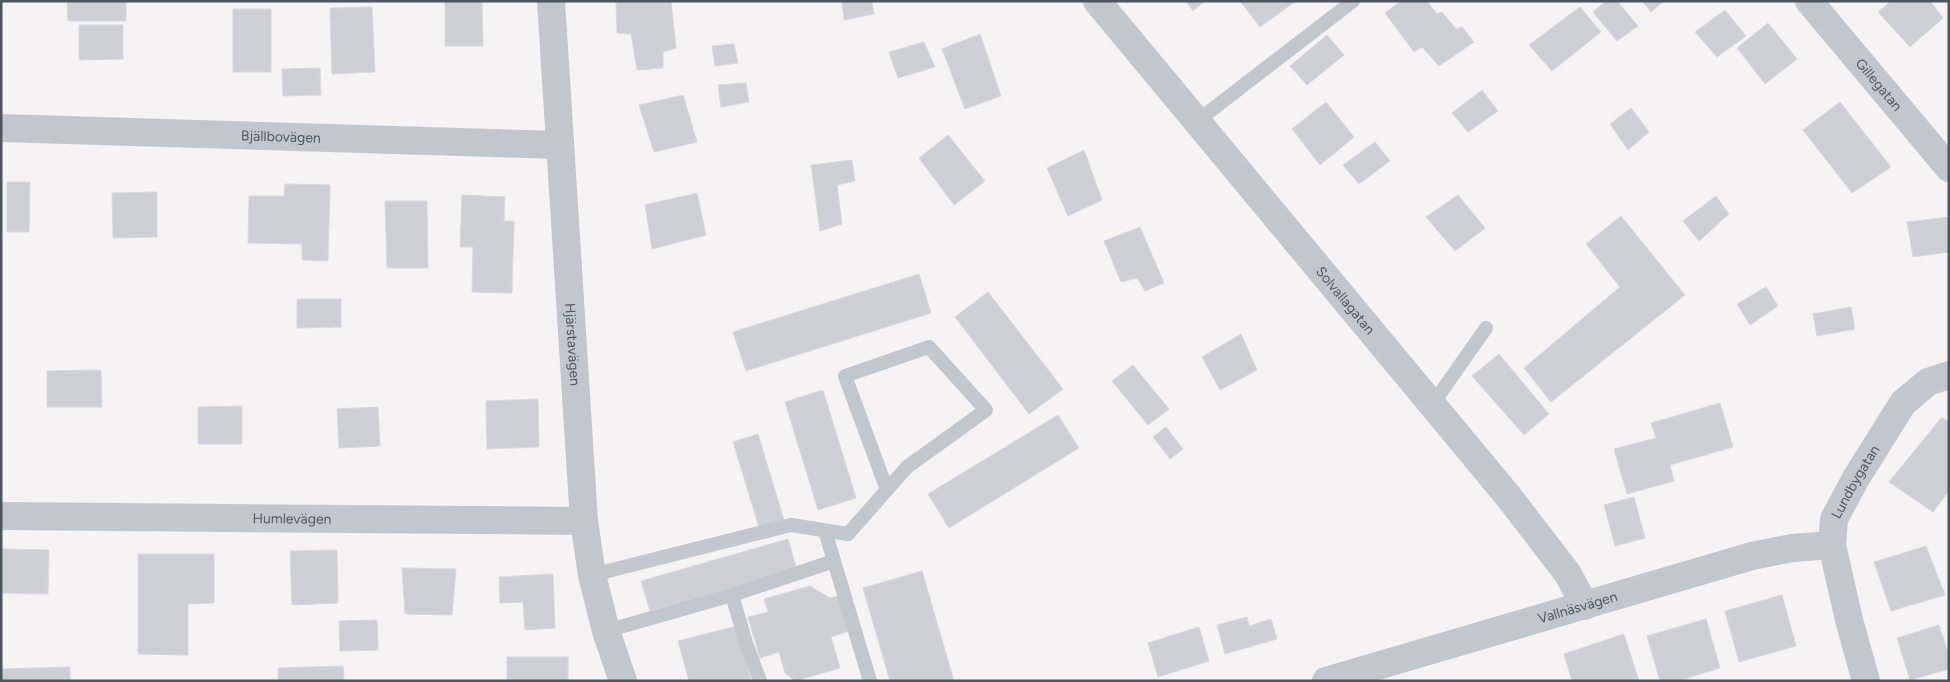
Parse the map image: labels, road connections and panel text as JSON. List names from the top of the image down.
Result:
{
  "streets": {
    "street": [
      "Gillegatan",
      "Bjällbovägen",
      "Solvallagatan",
      "Hjärstavägen",
      "Lundbygatan",
      "Humlevägen",
      "Vallnäsvägen"
    ]
  },
  "crossings": [
    ["Bjällbovägen", "Hjärstavägen"],
    ["Solvallagatan", "Vallnäsvägen"],
    ["Hjärstavägen", "Humlevägen"],
    ["Lundbygatan", "Vallnäsvägen"]
  ]
}
